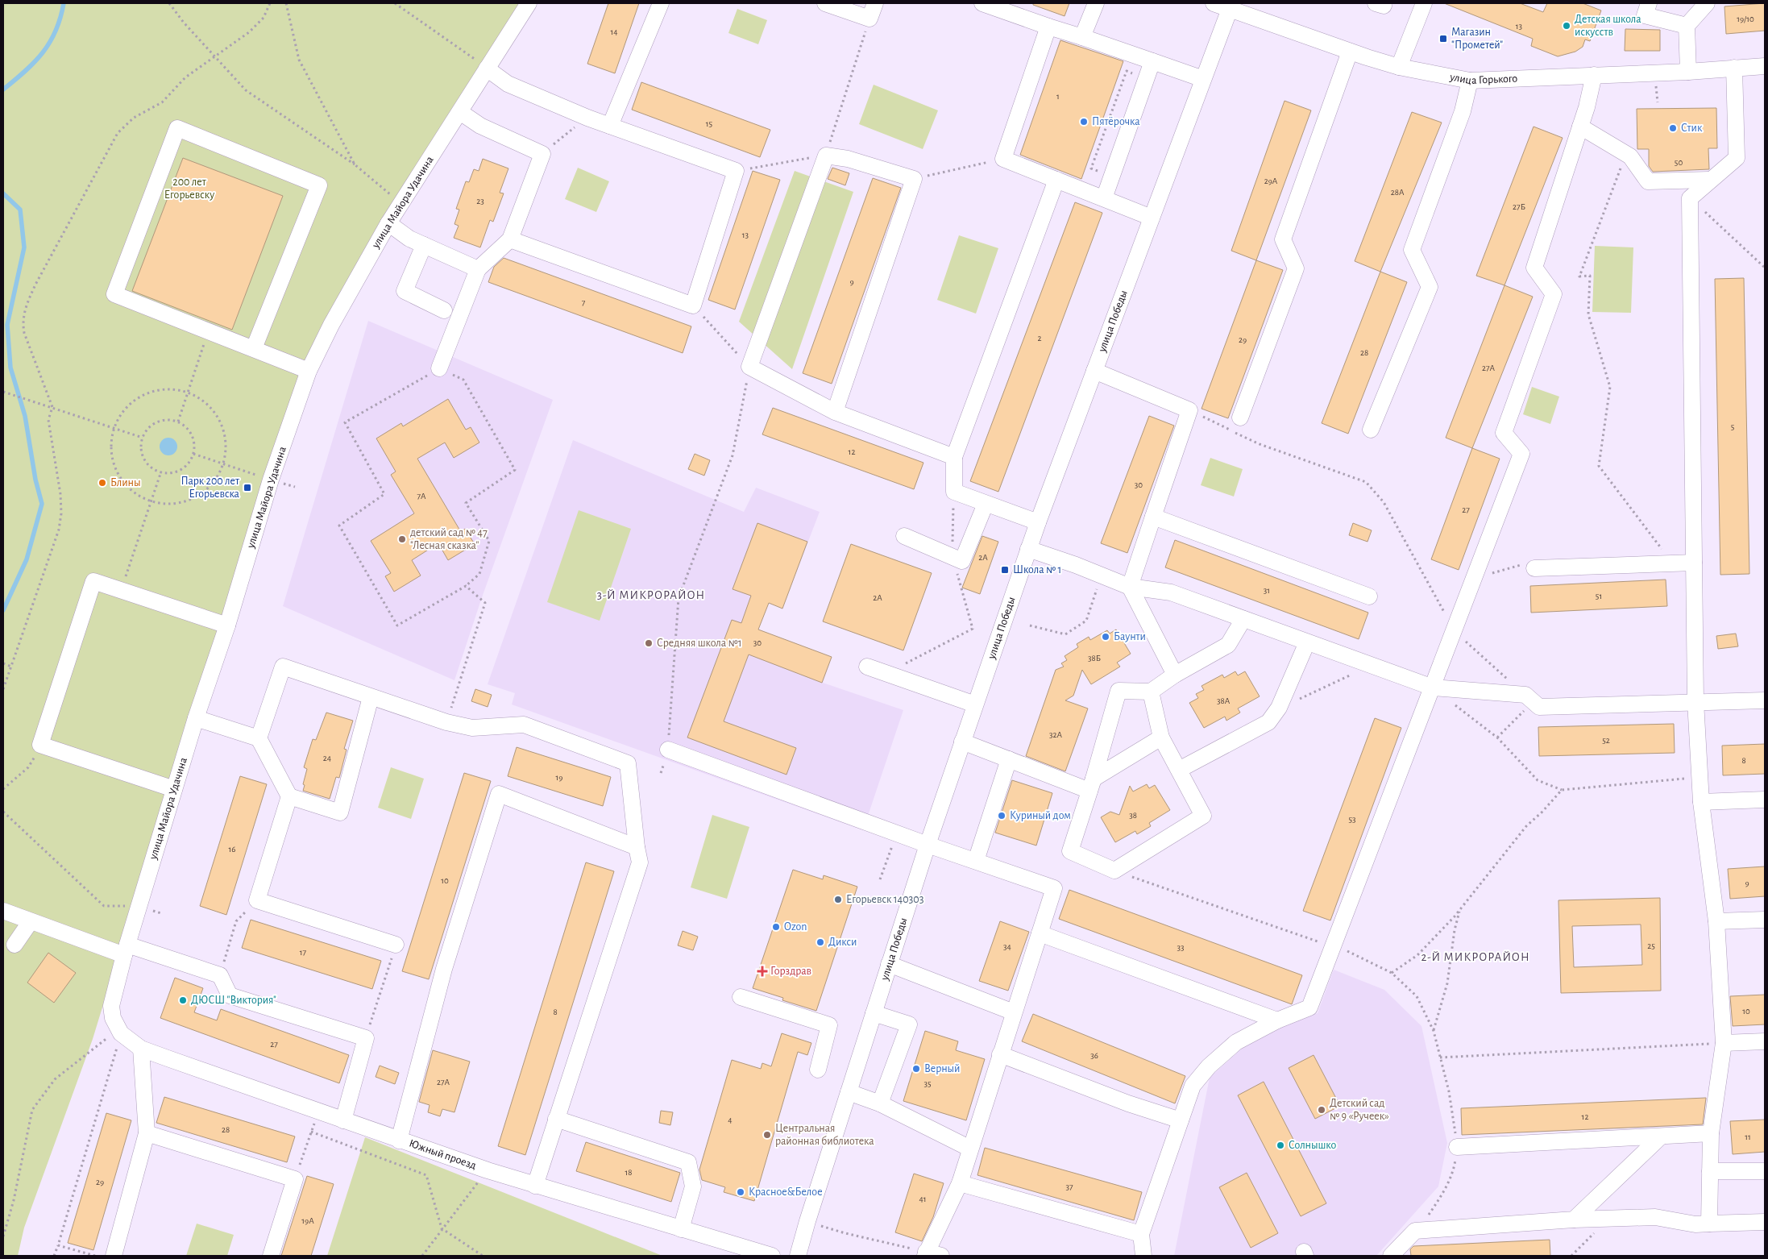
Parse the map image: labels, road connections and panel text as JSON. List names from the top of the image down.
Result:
{
  "streets": {
    "street": [
      "улица Горького",
      "улица Майора Удачина",
      "улица Победы",
      "Южный проезд"
    ]
  },
  "crossings": [
    ["улица Горького", "улица Победы"],
    ["улица Майора Удачина", "Южный проезд"]
  ],
  "districts": ["3-Й МИКРОРАЙОН", "2-Й МИКРОРАЙОН"],
  "parks": ["200 лет Егорьевску"],
  "places": {
    "other": [
      "Детская школа искусств",
      "Пятёрочка",
      "Стик",
      "Блины",
      "детский сад № 47 \"Лесная сказка\"",
      "Баунти",
      "Средняя школа №1",
      "Куриный дом",
      "Егорьевск 140303",
      "Ozon",
      "Дикси",
      "ДЮСШ \"Виктория\"",
      "Верный",
      "Детский сад № 9 «Ручеек»",
      "Центральная районная библиотека",
      "Солнышко",
      "Красное&Белое"
    ],
    "transit": ["Магазин \"Прометей\"", "Парк 200 лет Егорьевска", "Школа № 1"],
    "health": ["Горздрав"]
  },
  "house_numbers": [
    "19/10",
    "13",
    "14",
    "1",
    "15",
    "50",
    "29А",
    "28А",
    "23",
    "27Б",
    "13",
    "9",
    "7",
    "2",
    "29",
    "28",
    "27А",
    "5",
    "12",
    "30",
    "7А",
    "27",
    "2А",
    "31",
    "51",
    "2А",
    "30",
    "38Б",
    "38А",
    "32А",
    "52",
    "24",
    "8",
    "19",
    "38",
    "53",
    "16",
    "10",
    "9",
    "25",
    "34",
    "33",
    "17",
    "10",
    "8",
    "27",
    "36",
    "27А",
    "35",
    "12",
    "4",
    "28",
    "11",
    "18",
    "29",
    "37",
    "41",
    "19А"
  ]
}
